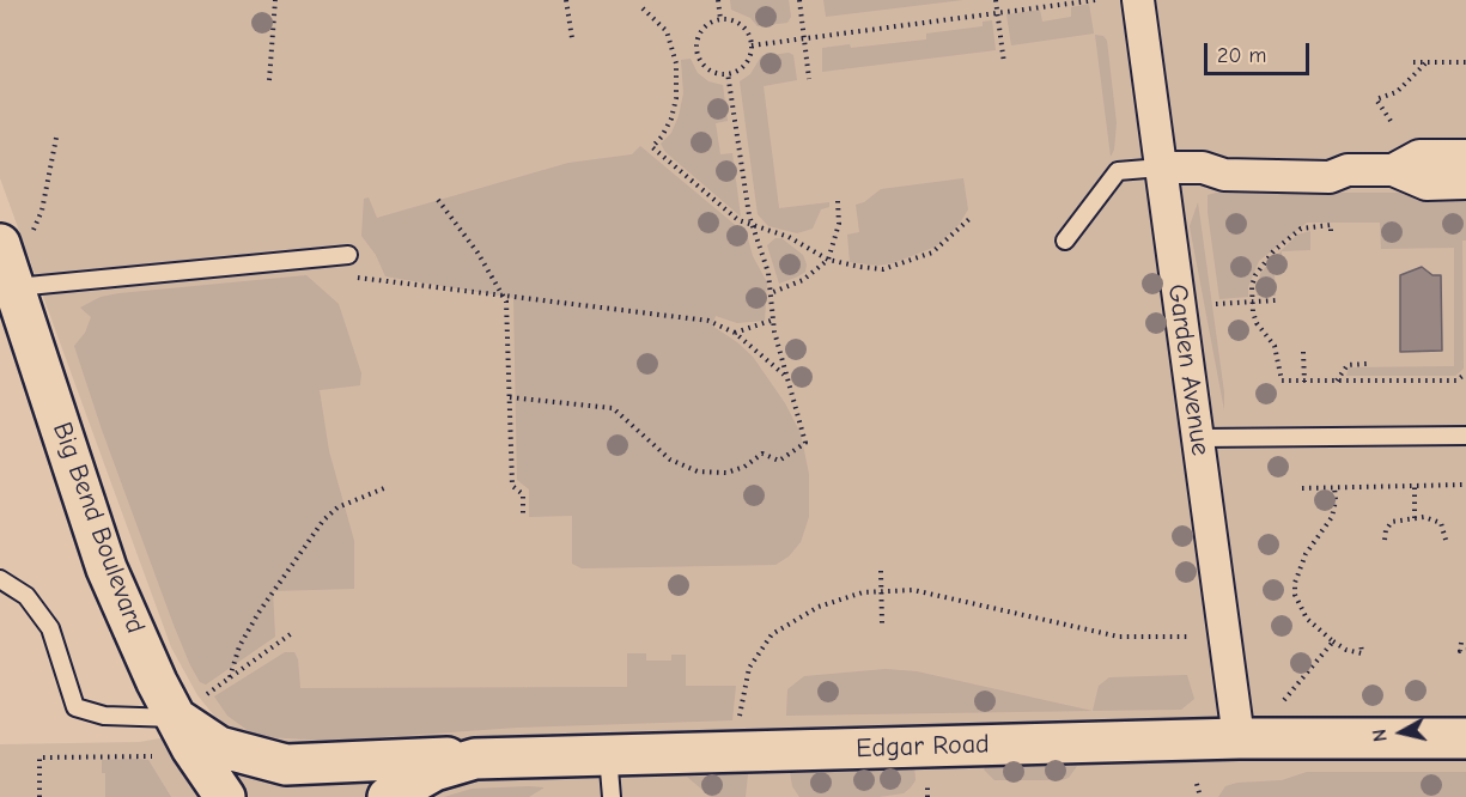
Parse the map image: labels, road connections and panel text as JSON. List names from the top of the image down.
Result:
{
  "streets": {
    "street": ["Garden Avenue", "Big Bend Boulevard", "Edgar Road"]
  },
  "crossings": [
    ["Garden Avenue", "Edgar Road"]
  ],
  "scale_bar": "20 m",
  "north": "left"
}
